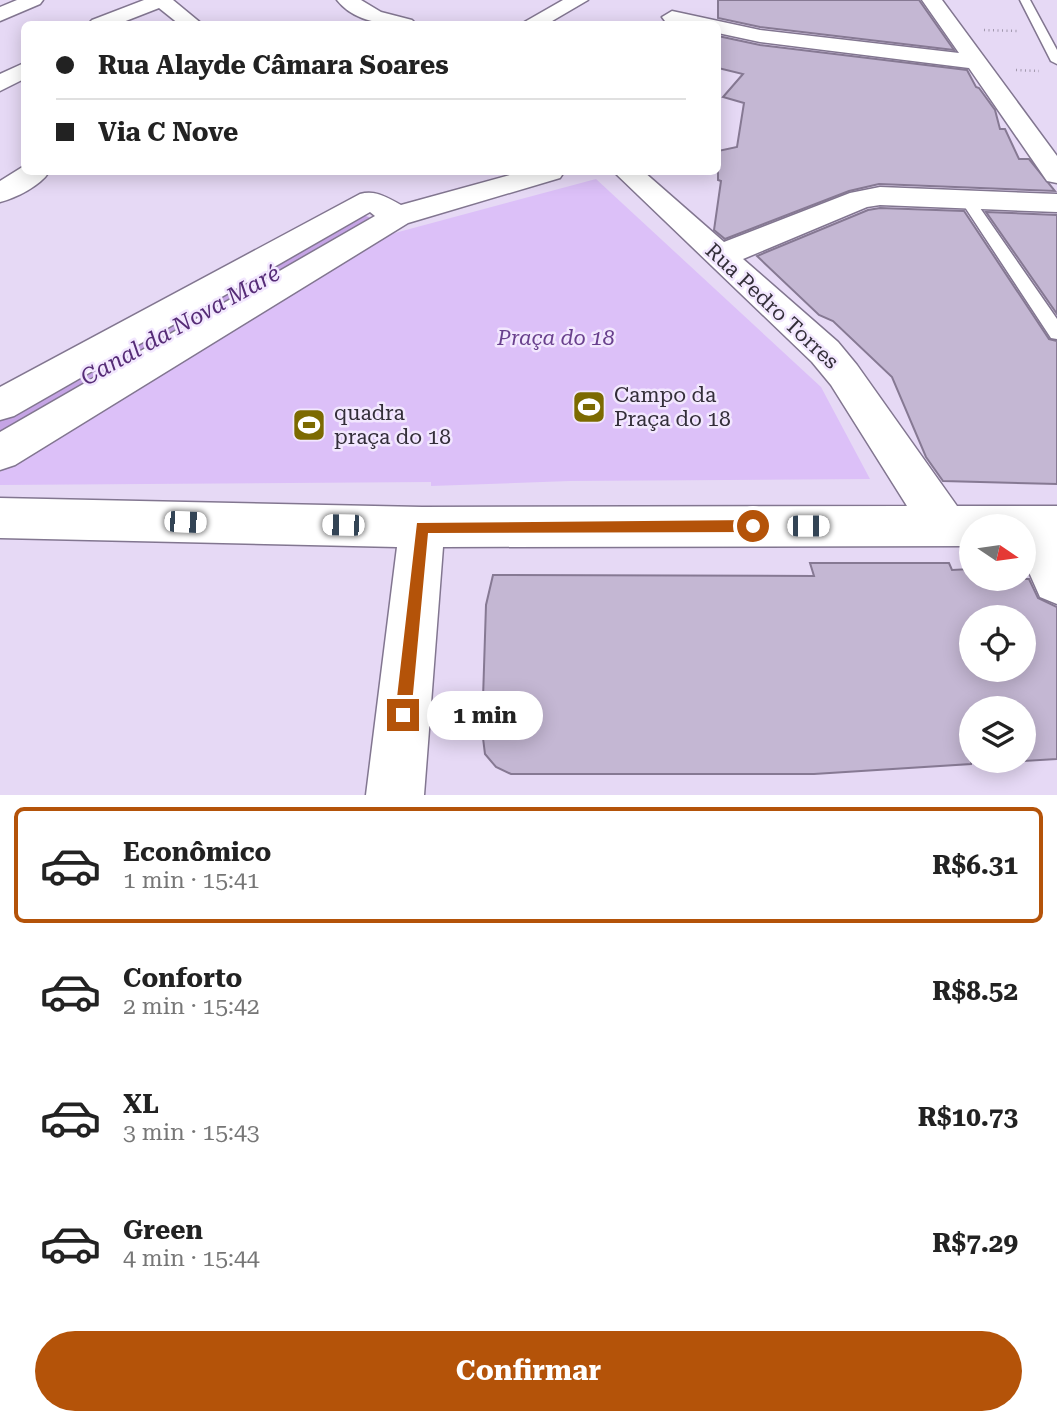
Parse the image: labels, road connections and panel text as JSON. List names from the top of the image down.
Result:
{
  "streets": {
    "street": ["Rua Pedro Torres"]
  },
  "water": ["Canal da Nova Maré"],
  "parks": ["Praça do 18"],
  "places": {
    "sports": ["Campo da Praça do 18", "quadra praça do 18"]
  },
  "north": "right",
  "page": {
    "banner": ["Rua Alayde Câmara Soares", "Via C Nove"],
    "bubble": "1 min",
    "list": [
      {
        "name": "Econômico",
        "note": "1 min · 15:41",
        "value": "R$6.31"
      },
      {
        "name": "Conforto",
        "note": "2 min · 15:42",
        "value": "R$8.52"
      },
      {
        "name": "XL",
        "note": "3 min · 15:43",
        "value": "R$10.73"
      },
      {
        "name": "Green",
        "note": "4 min · 15:44",
        "value": "R$7.29"
      }
    ],
    "buttons": "Confirmar"
  }
}
